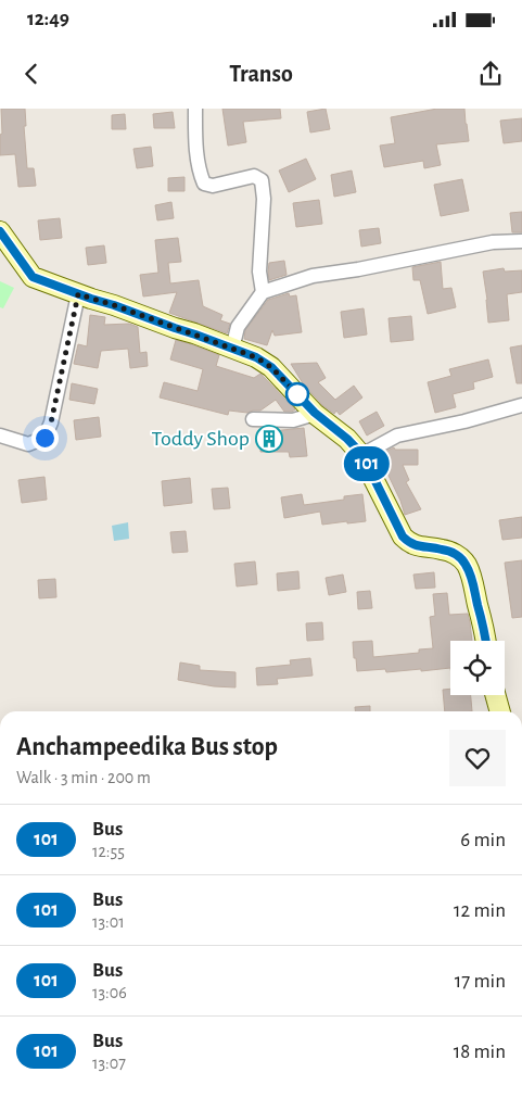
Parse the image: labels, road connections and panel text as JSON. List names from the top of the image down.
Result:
{
  "places": {
    "building": ["Toddy Shop"]
  },
  "lines": ["bus line 101"],
  "page": {
    "status": "12:49",
    "header": "Transo",
    "on_map": "101",
    "heading": ["Anchampeedika Bus stop", "Walk · 3 min · 200 m"],
    "list": [
      {
        "mark": "101",
        "name": "Bus",
        "note": "12:55",
        "value": "6 min"
      },
      {
        "mark": "101",
        "name": "Bus",
        "note": "13:01",
        "value": "12 min"
      },
      {
        "mark": "101",
        "name": "Bus",
        "note": "13:06",
        "value": "17 min"
      },
      {
        "mark": "101",
        "name": "Bus",
        "note": "13:07",
        "value": "18 min"
      }
    ]
  }
}
